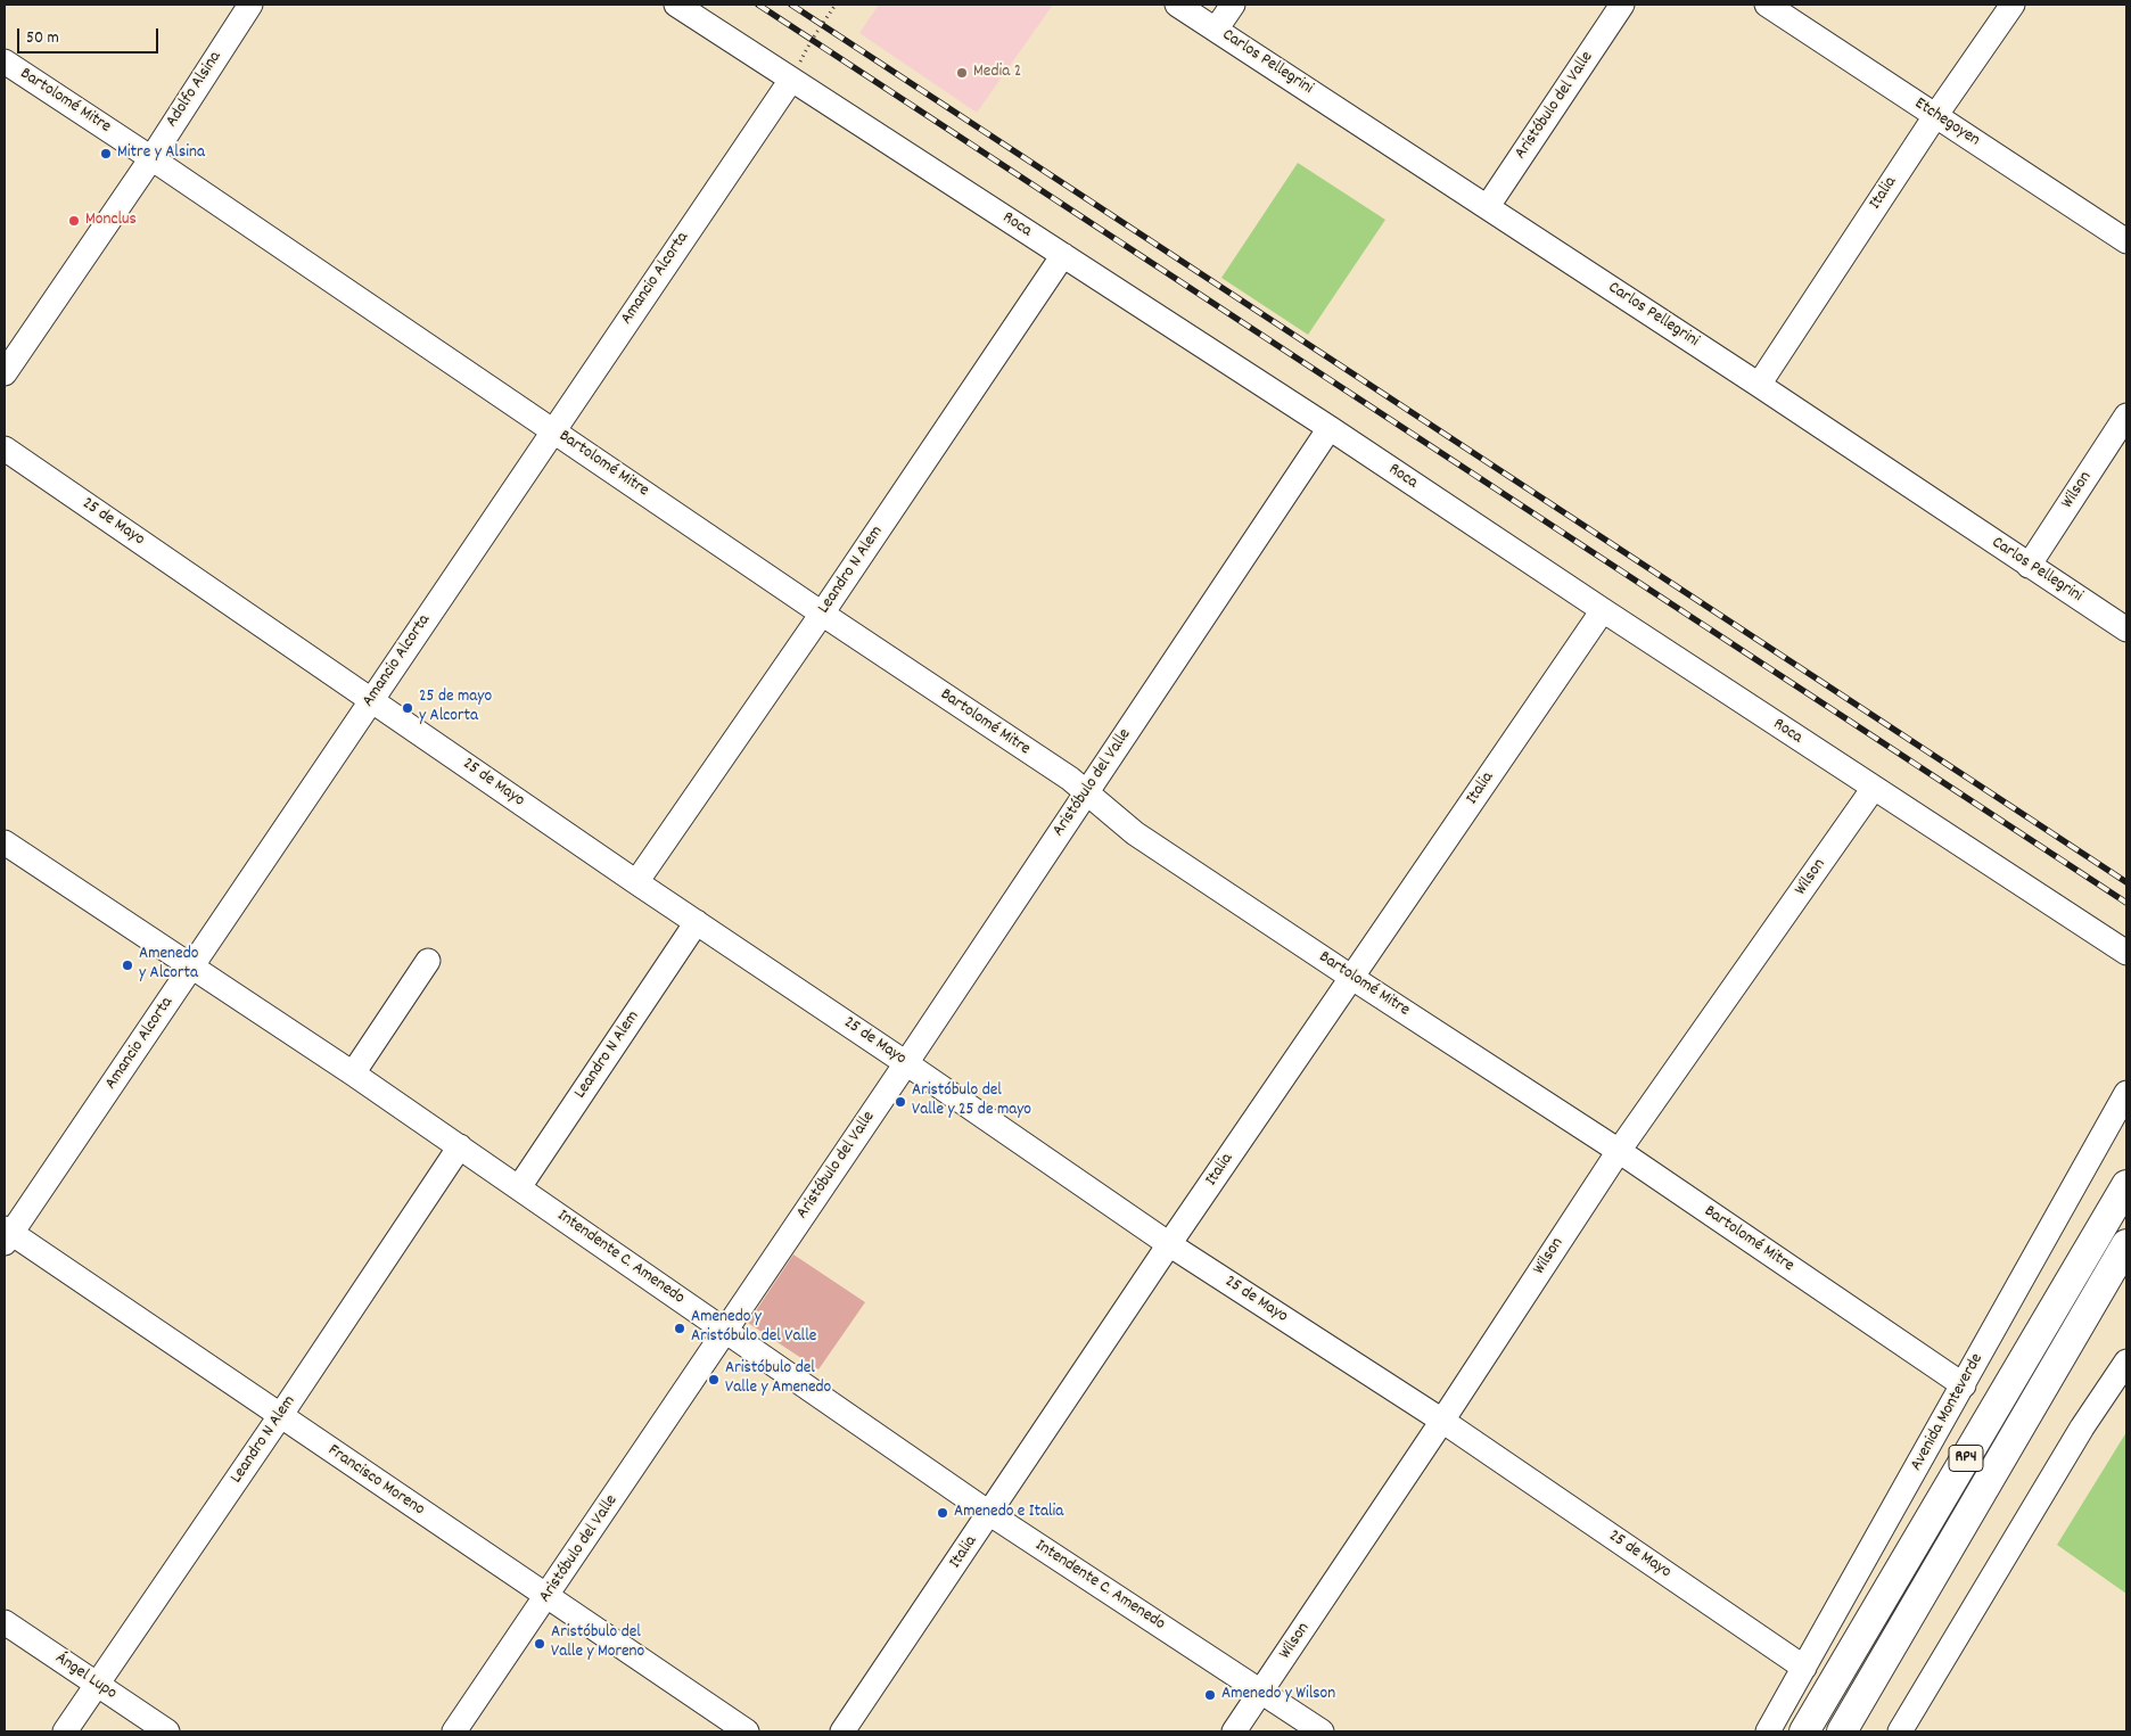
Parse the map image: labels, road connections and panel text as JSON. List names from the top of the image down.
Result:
{
  "streets": {
    "main road": ["RP4"],
    "street": [
      "Carlos Pellegrini",
      "Adolfo Alsina",
      "Bartolomé Mitre",
      "Aristóbulo del Valle",
      "Etchegoyen",
      "Italia",
      "Roca",
      "Amancio Alcorta",
      "Wilson",
      "25 de Mayo",
      "Leandro N Alem",
      "Intendente C. Amenedo",
      "Avenida Monteverde",
      "Francisco Moreno",
      "Ángel Lupo"
    ]
  },
  "crossings": [
    ["Carlos Pellegrini", "Aristóbulo del Valle"],
    ["Carlos Pellegrini", "Italia"],
    ["Carlos Pellegrini", "Wilson"],
    ["Adolfo Alsina", "Bartolomé Mitre"],
    ["Bartolomé Mitre", "Aristóbulo del Valle"],
    ["Bartolomé Mitre", "Italia"],
    ["Bartolomé Mitre", "Amancio Alcorta"],
    ["Bartolomé Mitre", "Wilson"],
    ["Bartolomé Mitre", "Leandro N Alem"],
    ["Bartolomé Mitre", "Avenida Monteverde"],
    ["Aristóbulo del Valle", "Roca"],
    ["Aristóbulo del Valle", "25 de Mayo"],
    ["Aristóbulo del Valle", "Intendente C. Amenedo"],
    ["Aristóbulo del Valle", "Francisco Moreno"],
    ["Etchegoyen", "Italia"],
    ["Italia", "Roca"],
    ["Italia", "25 de Mayo"],
    ["Italia", "Intendente C. Amenedo"],
    ["Roca", "Amancio Alcorta"],
    ["Roca", "Wilson"],
    ["Roca", "Leandro N Alem"],
    ["Amancio Alcorta", "25 de Mayo"],
    ["Amancio Alcorta", "Intendente C. Amenedo"],
    ["Amancio Alcorta", "Francisco Moreno"],
    ["Wilson", "25 de Mayo"],
    ["Wilson", "Intendente C. Amenedo"],
    ["25 de Mayo", "Leandro N Alem"],
    ["25 de Mayo", "Avenida Monteverde"],
    ["Leandro N Alem", "Intendente C. Amenedo"],
    ["Leandro N Alem", "Francisco Moreno"],
    ["Leandro N Alem", "Ángel Lupo"]
  ],
  "places": [
    "Media 2",
    "Mitre y Alsina",
    "Monclus",
    "25 de mayo y Alcorta",
    "Amenedo y Alcorta",
    "Aristóbulo del Valle y 25 de mayo",
    "Amenedo y Aristóbulo del Valle",
    "Aristóbulo del Valle y Amenedo",
    "Amenedo e Italia",
    "Aristóbulo del Valle y Moreno",
    "Amenedo y Wilson"
  ],
  "scale_bar": "50 m"
}
